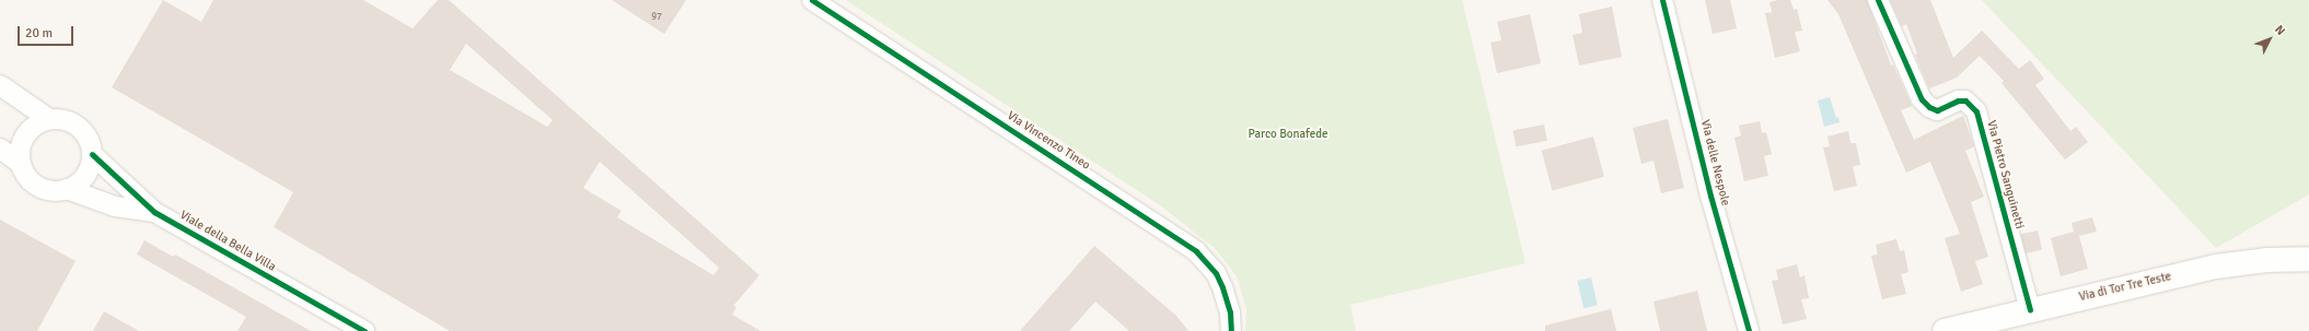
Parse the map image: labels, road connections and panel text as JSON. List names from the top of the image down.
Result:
{
  "streets": {
    "street": [
      "Via Vincenzo Tineo",
      "Via delle Nespole",
      "Via Pietro Sanguinetti",
      "Viale della Bella Villa",
      "Via di Tor Tre Teste"
    ]
  },
  "crossings": [
    ["Via Pietro Sanguinetti", "Via di Tor Tre Teste"]
  ],
  "parks": ["Parco Bonafede"],
  "house_numbers": ["97"],
  "scale_bar": "20 m",
  "north": "top right"
}
